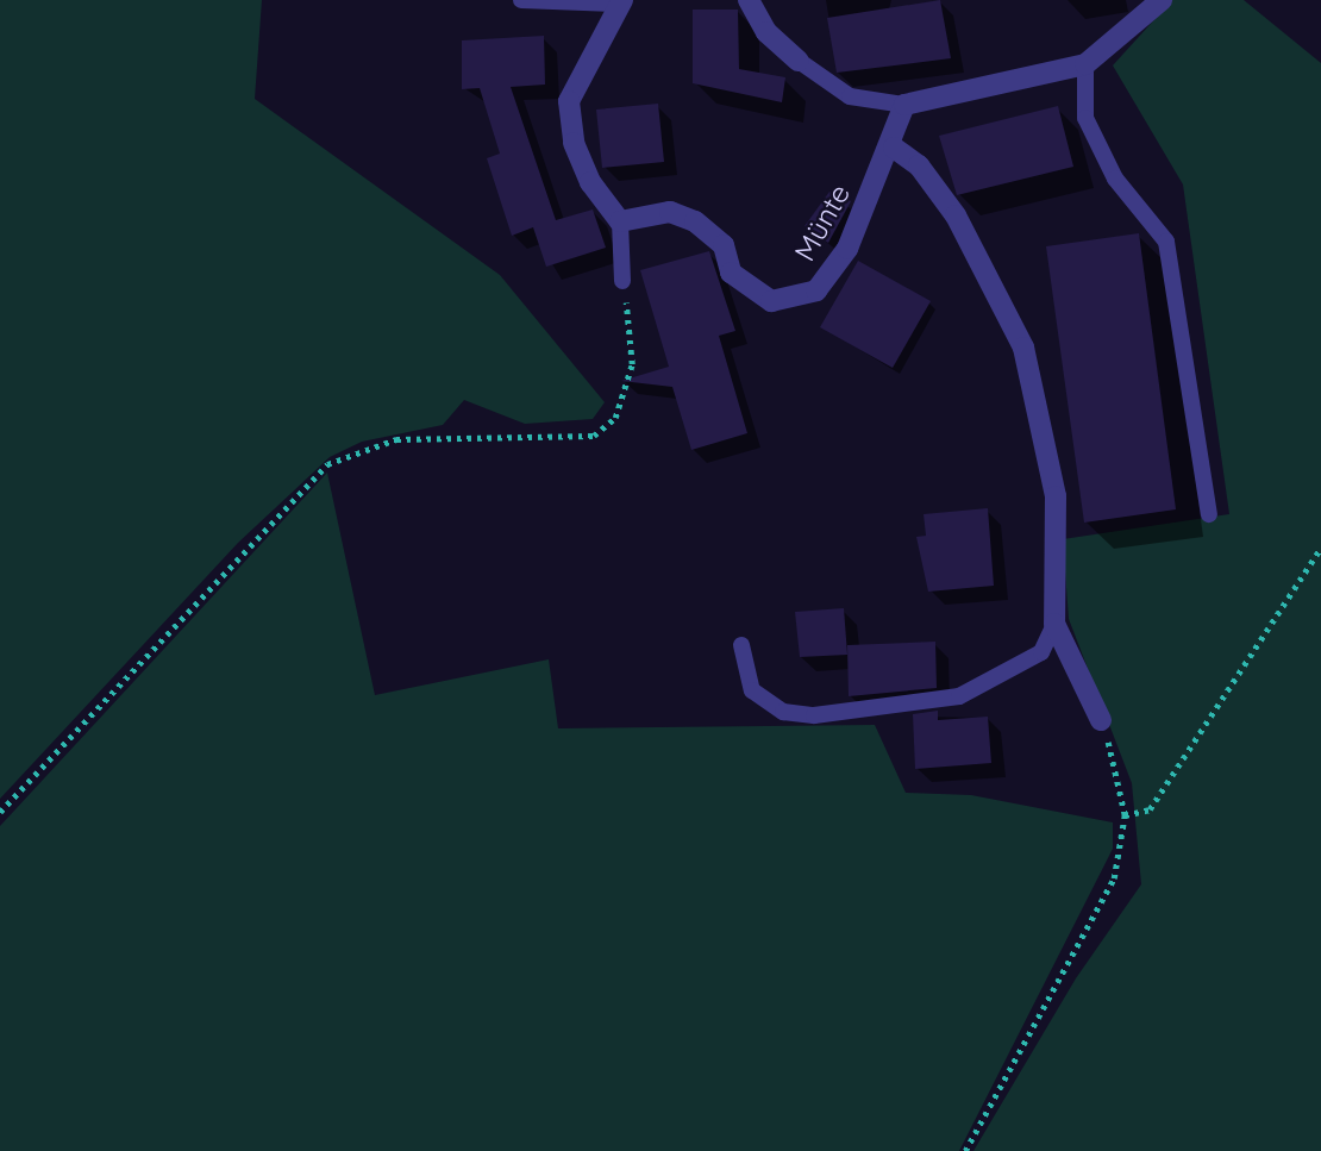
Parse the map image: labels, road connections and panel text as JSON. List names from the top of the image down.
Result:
{
  "streets": {
    "street": ["Münte"]
  }
}
